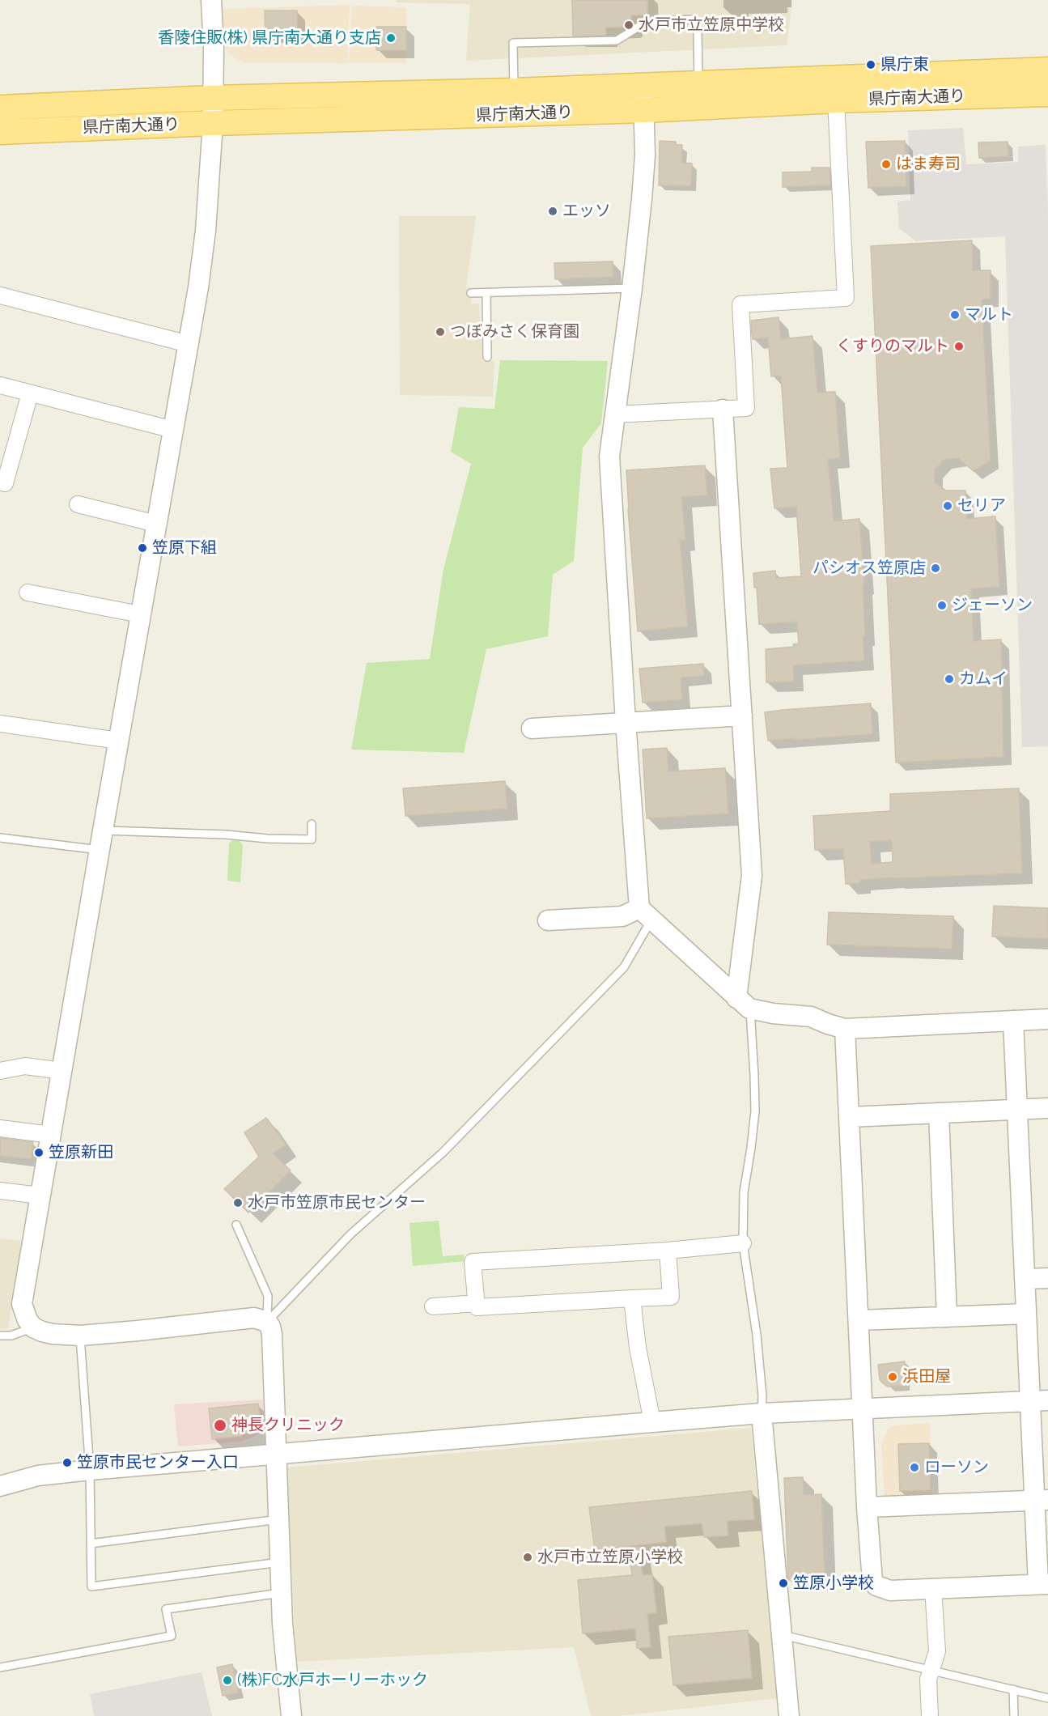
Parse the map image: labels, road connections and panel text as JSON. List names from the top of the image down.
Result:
{
  "streets": {
    "main road": ["県庁南大通り"]
  },
  "places": [
    "水戸市立笠原中学校",
    "香陵住販(株) 県庁南大通り支店",
    "県庁東",
    "はま寿司",
    "エッソ",
    "マルト",
    "つぼみさく保育園",
    "くすりのマルト",
    "セリア",
    "笠原下組",
    "パシオス笠原店",
    "ジェーソン",
    "カムイ",
    "笠原新田",
    "水戸市笠原市民センター",
    "浜田屋",
    "神長クリニック",
    "笠原市民センター入口",
    "ローソン",
    "水戸市立笠原小学校",
    "笠原小学校",
    "(株)FC水戸ホーリーホック"
  ]
}
